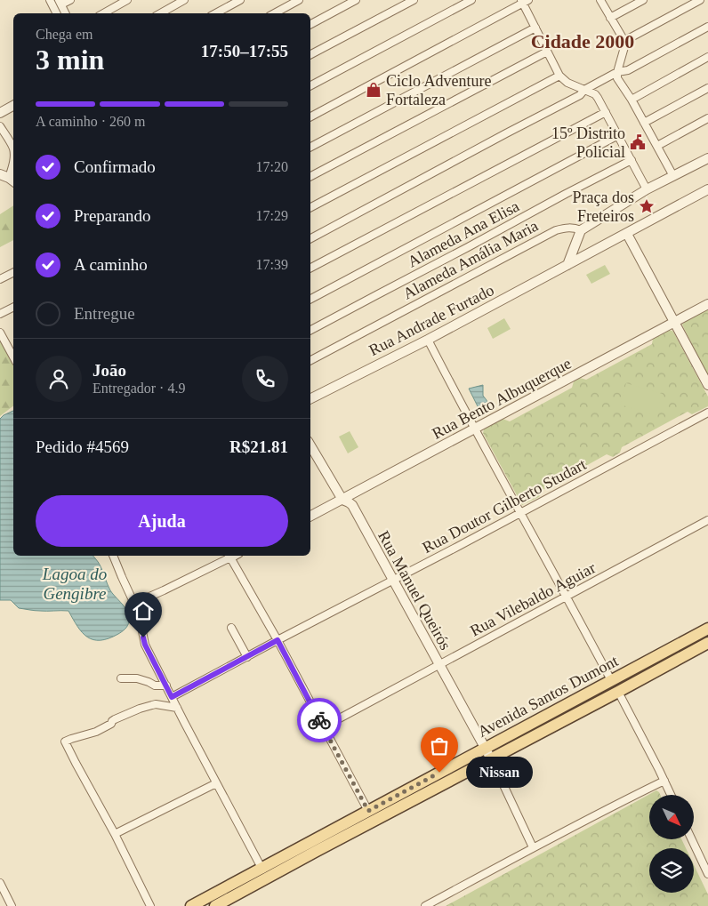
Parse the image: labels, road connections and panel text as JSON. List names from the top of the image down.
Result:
{
  "streets": {
    "main road": ["Avenida Santos Dumont"],
    "street": [
      "Alameda Ana Elisa",
      "Alameda Amália Maria",
      "Rua Andrade Furtado",
      "Rua Bento Albuquerque",
      "Rua Doutor Gilberto Studart",
      "Rua Manuel Queirós",
      "Rua Vilebaldo Aguiar"
    ]
  },
  "crossings": [
    ["Rua Bento Albuquerque", "Rua Manuel Queirós"],
    ["Rua Doutor Gilberto Studart", "Rua Manuel Queirós"],
    ["Rua Manuel Queirós", "Rua Vilebaldo Aguiar"],
    ["Rua Manuel Queirós", "Avenida Santos Dumont"]
  ],
  "districts": ["Cidade 2000"],
  "water": ["Lagoa do Gengibre"],
  "places": {
    "shop": ["Ciclo Adventure Fortaleza"],
    "public building": ["15º Distrito Policial"],
    "place": ["Praça dos Freteiros"],
    "other": ["Nissan"]
  },
  "north": "bottom right",
  "page": {
    "heading": ["3 min", "Chega em", "17:50–17:55"],
    "panel": [
      "João",
      "Entregador · 4.9",
      "Pedido #4569",
      "R$21.81"
    ],
    "bar": "A caminho · 260 m",
    "list": [
      ["Confirmado", "17:20"],
      ["Preparando", "17:29"],
      ["A caminho", "17:39"],
      "Entregue"
    ],
    "buttons": "Ajuda",
    "bubble": "Nissan"
  }
}
